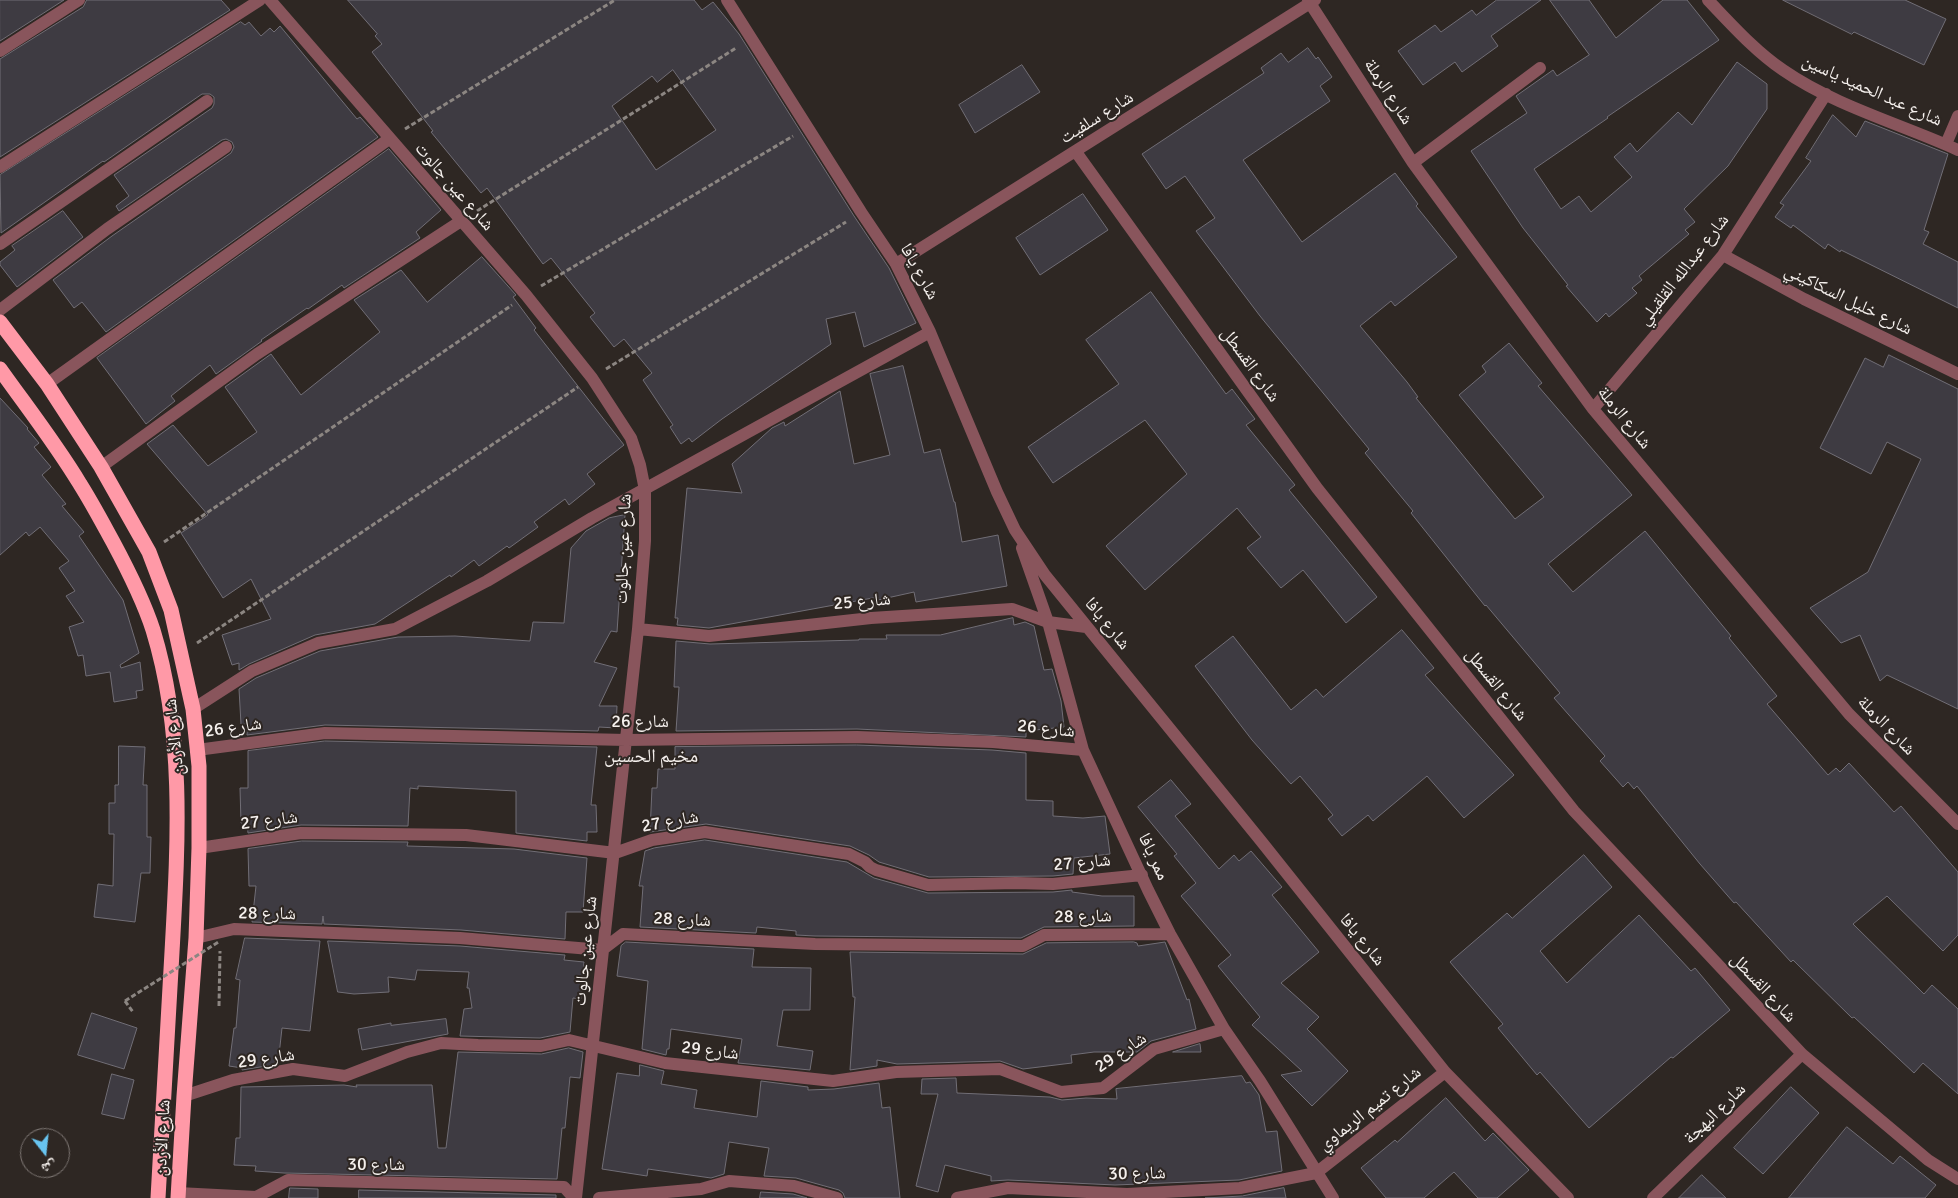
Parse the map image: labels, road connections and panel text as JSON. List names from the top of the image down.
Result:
{
  "streets": {
    "highway": ["شارع الأردن"],
    "street": [
      "شارع عبد الحميد ياسين",
      "شارع الرملة",
      "شارع سلفيت",
      "شارع عين جالوت",
      "شارع عبدالله القلقيلي",
      "شارع يافا",
      "شارع خليل السكاكيني",
      "شارع القسطل",
      "شارع 25",
      "شارع 26",
      "شارع 27",
      "ممر يافا",
      "شارع 28",
      "شارع 29",
      "شارع تميم الريماوي",
      "شارع البهجة",
      "شارع 30"
    ]
  },
  "crossings": [
    ["شارع عبد الحميد ياسين", "شارع عبدالله القلقيلي"],
    ["شارع الرملة", "شارع سلفيت"],
    ["شارع الرملة", "شارع عبدالله القلقيلي"],
    ["شارع سلفيت", "شارع يافا"],
    ["شارع سلفيت", "شارع القسطل"],
    ["شارع عين جالوت", "شارع 25"],
    ["شارع عين جالوت", "شارع 26"],
    ["شارع عين جالوت", "شارع 27"],
    ["شارع عين جالوت", "شارع 28"],
    ["شارع عين جالوت", "شارع 29"],
    ["شارع عين جالوت", "شارع 30"],
    ["شارع عبدالله القلقيلي", "شارع خليل السكاكيني"],
    ["شارع يافا", "شارع 25"],
    ["شارع يافا", "ممر يافا"],
    ["شارع يافا", "شارع تميم الريماوي"],
    ["شارع القسطل", "شارع البهجة"],
    ["شارع 25", "ممر يافا"],
    ["شارع 26", "شارع الأردن"],
    ["شارع 26", "ممر يافا"],
    ["شارع الأردن", "شارع 27"],
    ["شارع الأردن", "شارع 28"],
    ["شارع الأردن", "شارع 29"],
    ["شارع الأردن", "شارع 30"],
    ["شارع 27", "ممر يافا"],
    ["ممر يافا", "شارع 28"],
    ["ممر يافا", "شارع 29"],
    ["ممر يافا", "شارع تميم الريماوي"],
    ["ممر يافا", "شارع 30"],
    ["شارع تميم الريماوي", "شارع 30"]
  ],
  "districts": ["مخيم الحسين"],
  "north": "bottom"
}
